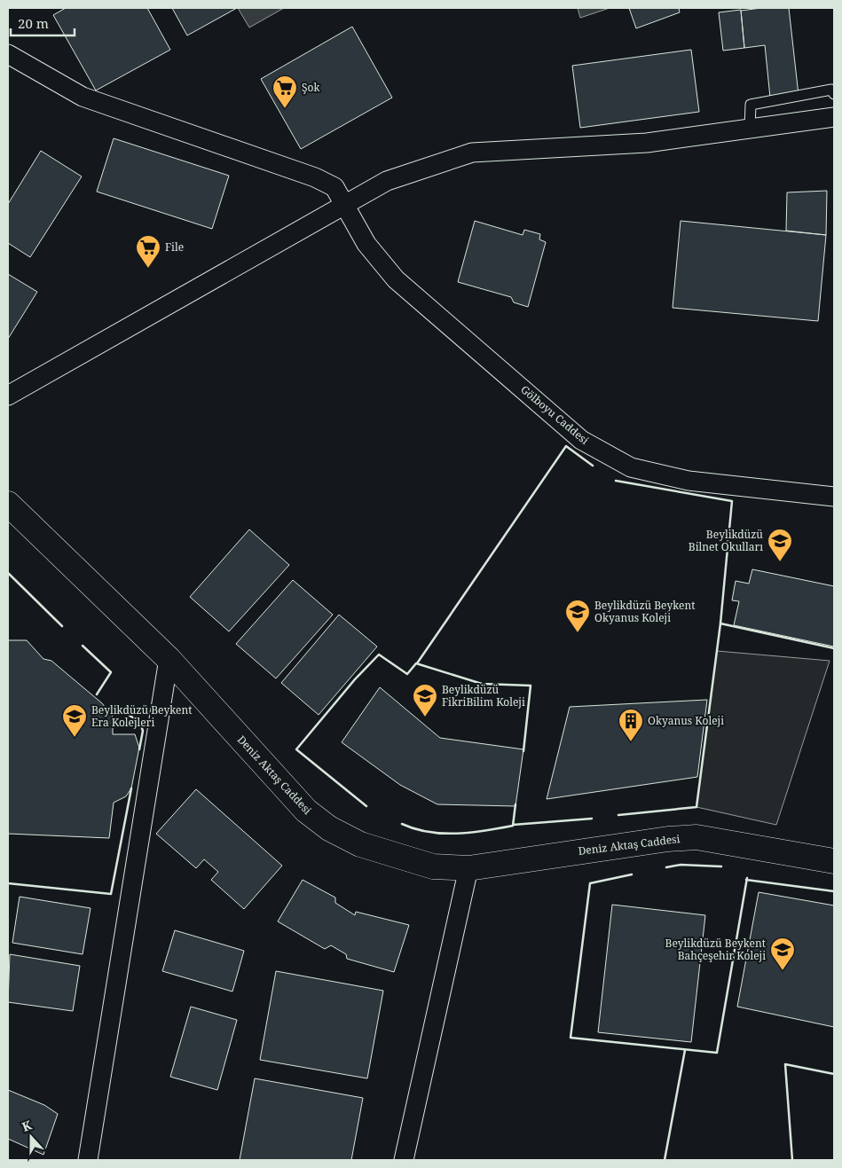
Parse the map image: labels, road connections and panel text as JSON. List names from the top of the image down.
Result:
{
  "streets": {
    "street": ["Gölboyu Caddesi", "Deniz Aktaş Caddesi"]
  },
  "places": {
    "supermarket": ["Şok", "File"],
    "school or university": [
      "Beylikdüzü Bilnet Okulları",
      "Beylikdüzü Beykent Okyanus Koleji",
      "Beylikdüzü FikriBilim Koleji",
      "Beylikdüzü Beykent Era Kolejleri",
      "Beylikdüzü Beykent Bahçeşehir Koleji"
    ],
    "building": ["Okyanus Koleji"]
  },
  "scale_bar": "20 m",
  "north": "top"
}
